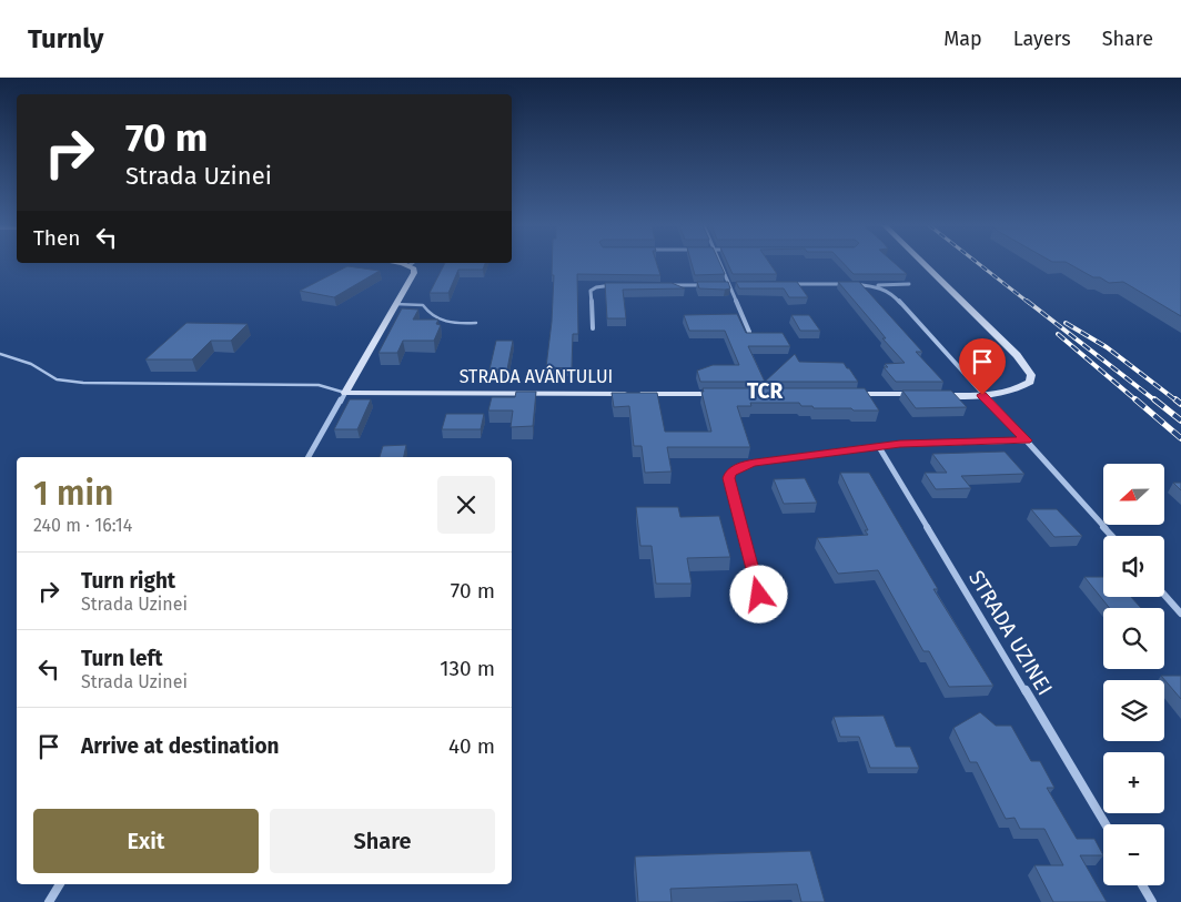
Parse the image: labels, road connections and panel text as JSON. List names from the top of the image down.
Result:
{
  "streets": {
    "main road": ["STRADA AVÂNTULUI"],
    "street": ["STRADA UZINEI"]
  },
  "districts": ["TCR"],
  "north": "left",
  "page": {
    "header": "Turnly",
    "nav": ["Map", "Layers", "Share"],
    "turn": ["70 m", "Strada Uzinei"],
    "then": "Then",
    "heading": ["1 min", "240 m · 16:14"],
    "map_buttons": ["+", "−"],
    "list": [
      {
        "name": "Turn right",
        "note": "Strada Uzinei",
        "value": "70 m"
      },
      {
        "name": "Turn left",
        "note": "Strada Uzinei",
        "value": "130 m"
      },
      {
        "name": "Arrive at destination",
        "value": "40 m"
      }
    ],
    "buttons": ["Exit", "Share"]
  }
}
